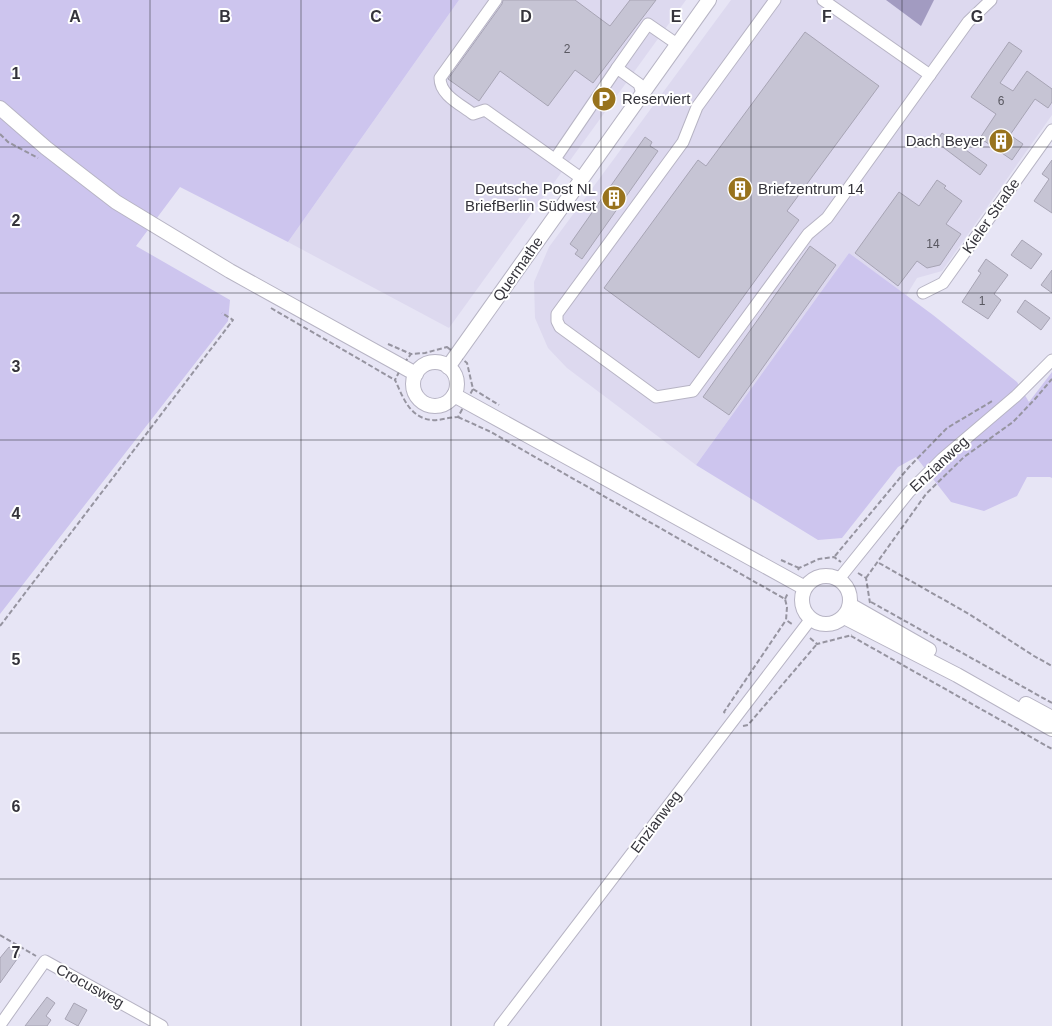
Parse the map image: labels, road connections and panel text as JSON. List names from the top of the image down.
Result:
{
  "streets": {
    "main road": ["Quermathe"],
    "street": ["Kieler Straße", "Enzianweg", "Crocusweg"]
  },
  "places": {
    "parking": ["Reserviert"],
    "building": ["Dach Beyer", "Briefzentrum 14", "Deutsche Post NL BriefBerlin Südwest"]
  },
  "house_numbers": [
    "2",
    "6",
    "14",
    "1"
  ],
  "grid": {
    "columns": [
      "A",
      "B",
      "C",
      "D",
      "E",
      "F",
      "G"
    ],
    "rows": [
      "1",
      "2",
      "3",
      "4",
      "5",
      "6",
      "7"
    ]
  }
}
